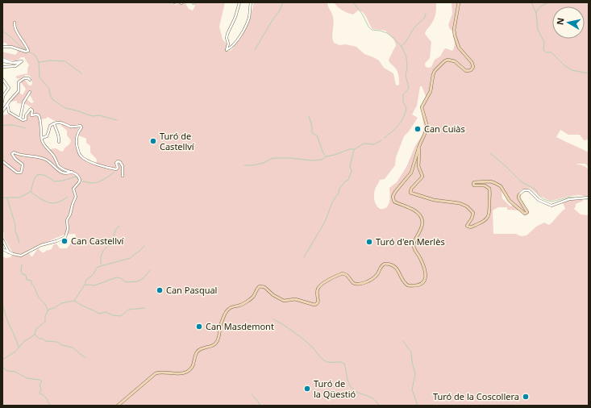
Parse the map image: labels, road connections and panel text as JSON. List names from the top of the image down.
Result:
{
  "places": [
    "Can Cuiàs",
    "Turó de Castellví",
    "Can Castellví",
    "Turó d'en Merlès",
    "Can Pasqual",
    "Can Masdemont",
    "Turó de la Qüestió",
    "Turó de la Coscollera"
  ],
  "north": "left"
}
